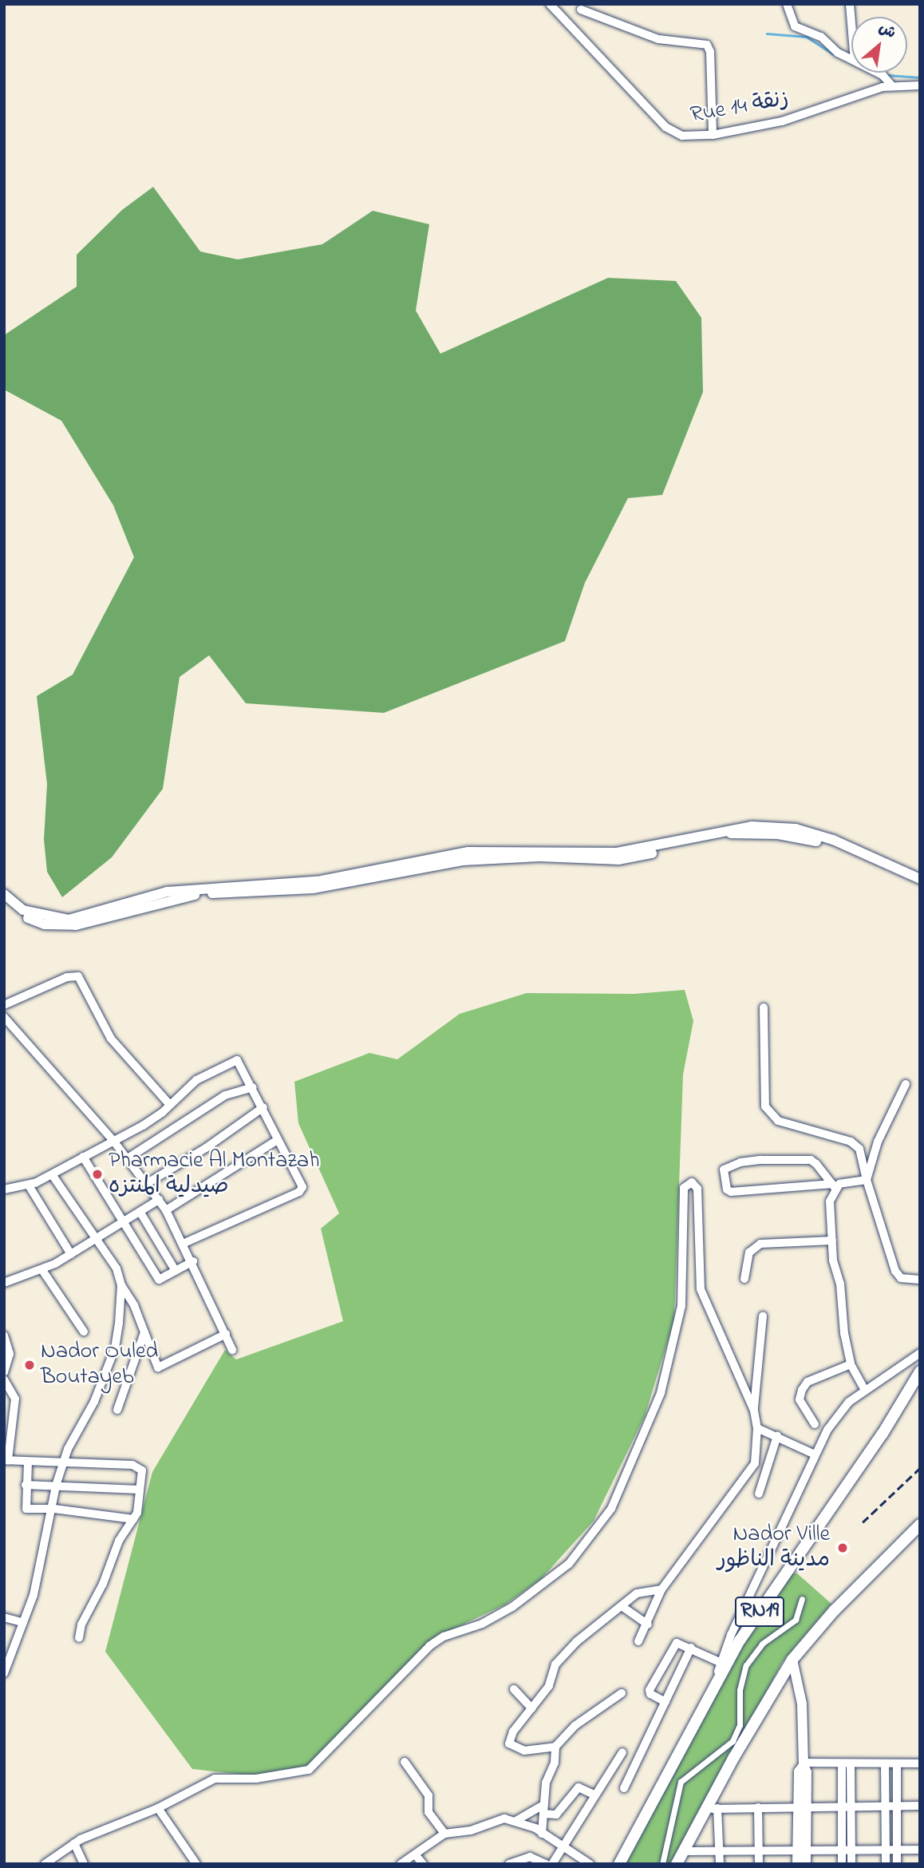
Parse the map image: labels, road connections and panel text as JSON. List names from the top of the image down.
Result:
{
  "streets": {
    "main road": ["RN19"],
    "street": ["Rue 14 زنقة"]
  },
  "places": ["Pharmacie Al Montazah صيدلية المنتزه", "Nador Ouled Boutayeb", "Nador Ville مدينة الناظور"],
  "north": "top right"
}
